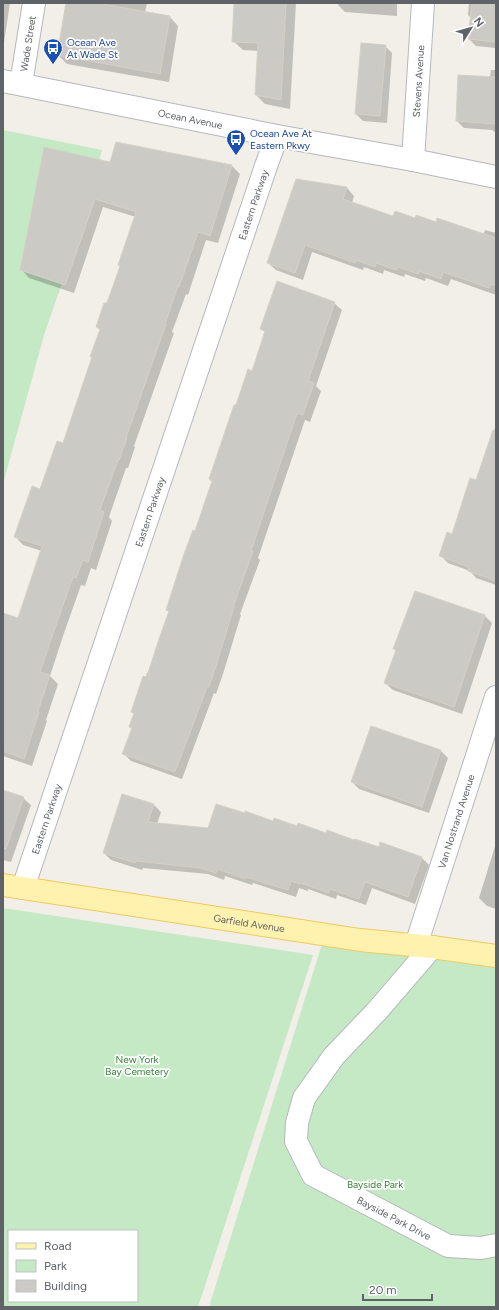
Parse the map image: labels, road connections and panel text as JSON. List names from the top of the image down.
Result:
{
  "streets": {
    "main road": ["Garfield Avenue"],
    "street": [
      "Wade Street",
      "Stevens Avenue",
      "Ocean Avenue",
      "Eastern Parkway",
      "Van Nostrand Avenue",
      "Bayside Park Drive"
    ]
  },
  "crossings": [
    ["Wade Street", "Ocean Avenue"],
    ["Stevens Avenue", "Ocean Avenue"],
    ["Ocean Avenue", "Eastern Parkway"],
    ["Eastern Parkway", "Garfield Avenue"],
    ["Van Nostrand Avenue", "Garfield Avenue"],
    ["Van Nostrand Avenue", "Bayside Park Drive"],
    ["Garfield Avenue", "Bayside Park Drive"]
  ],
  "parks": ["New York Bay Cemetery", "Bayside Park"],
  "places": {
    "bus stop": ["Ocean Ave At Wade St", "Ocean Ave At Eastern Pkwy"]
  },
  "legend": ["Road", "Park", "Building"],
  "scale_bar": "20 m",
  "north": "top right"
}
